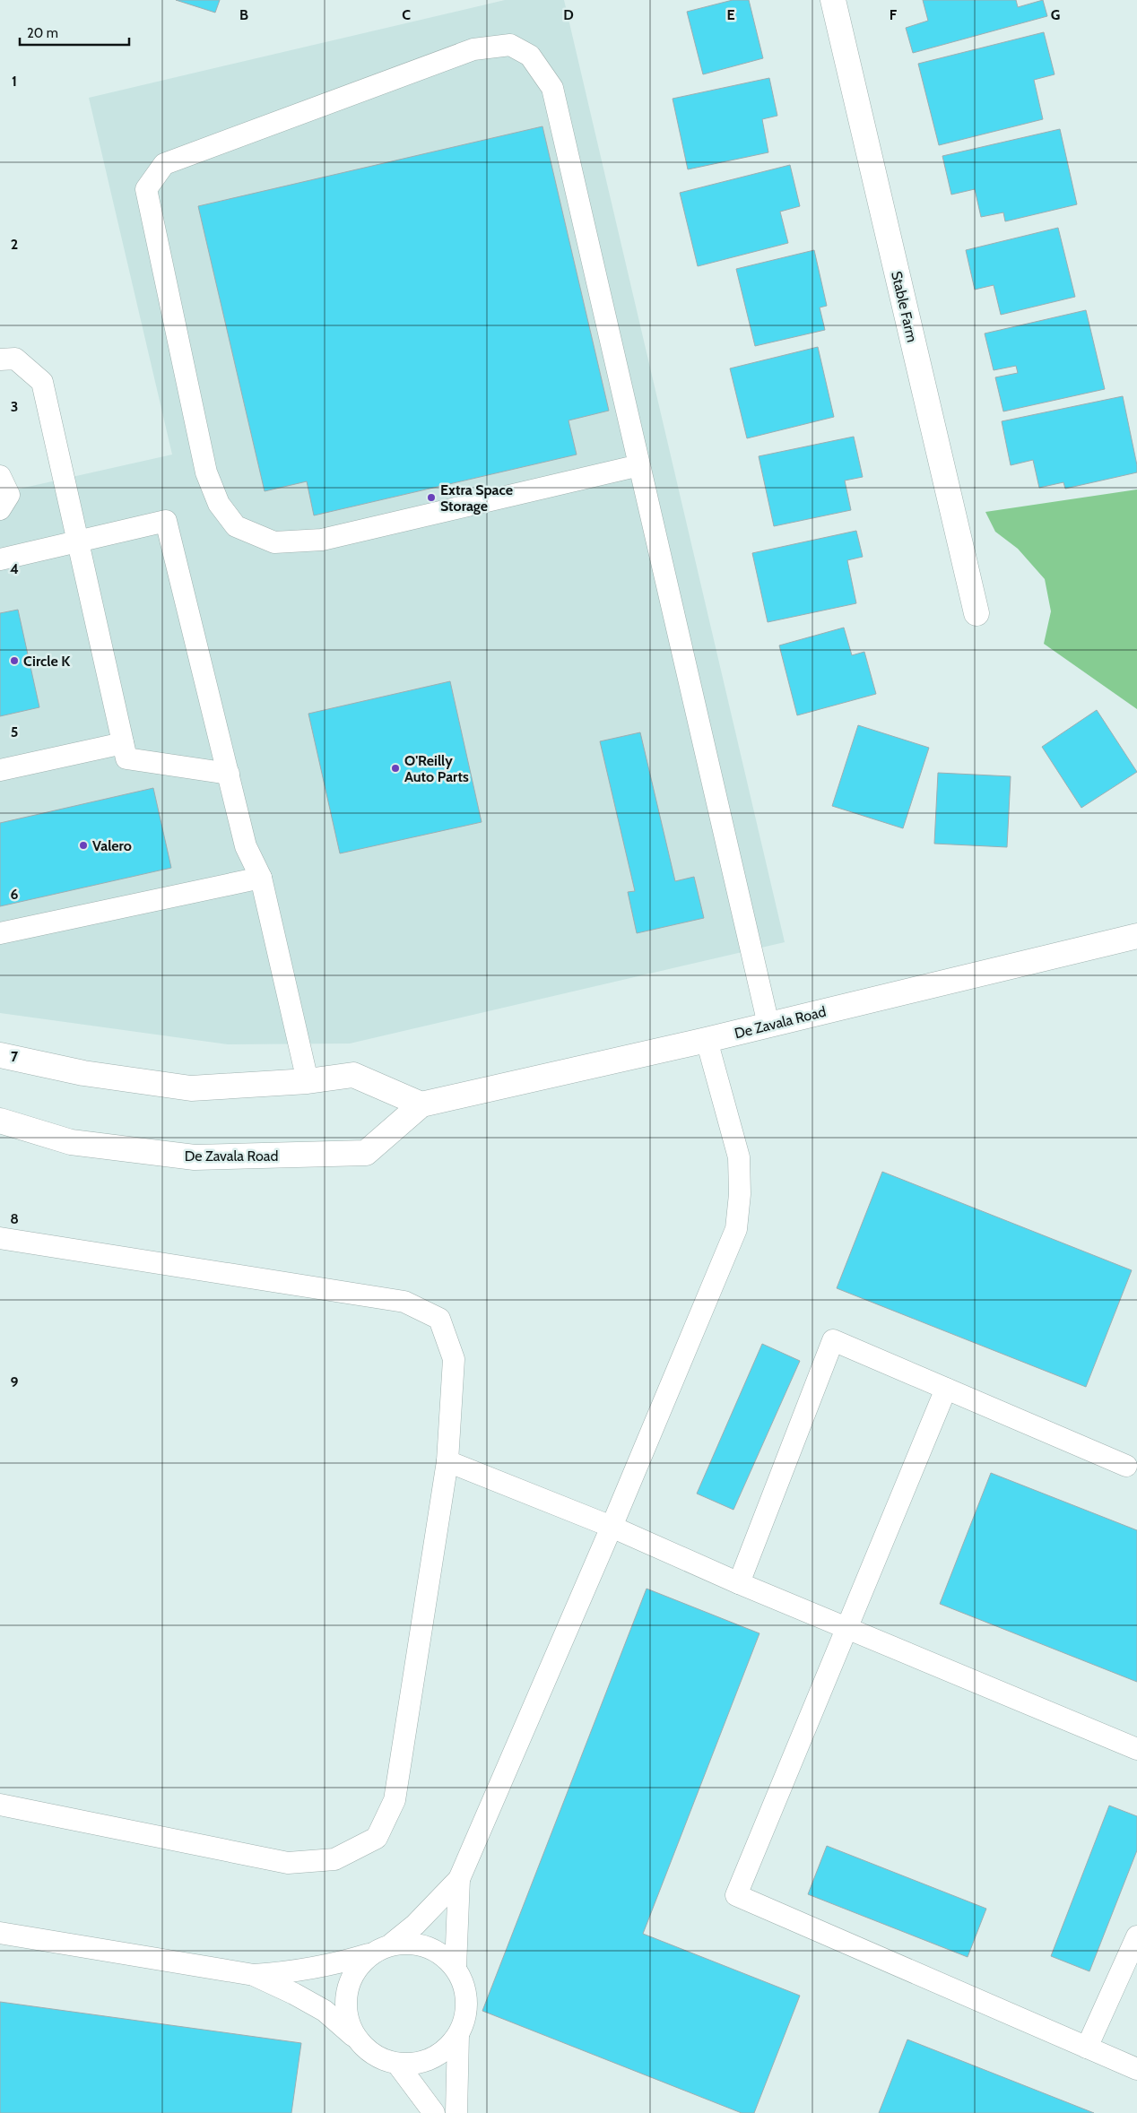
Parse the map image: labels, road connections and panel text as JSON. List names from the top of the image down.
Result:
{
  "streets": {
    "main road": ["Stable Farm", "De Zavala Road"]
  },
  "places": [
    "Extra Space Storage",
    "Circle K",
    "O'Reilly Auto Parts",
    "Valero"
  ],
  "scale_bar": "20 m",
  "grid": {
    "columns": [
      "B",
      "C",
      "D",
      "E",
      "F",
      "G"
    ],
    "rows": [
      "1",
      "2",
      "3",
      "4",
      "5",
      "6",
      "7",
      "8",
      "9"
    ]
  }
}
